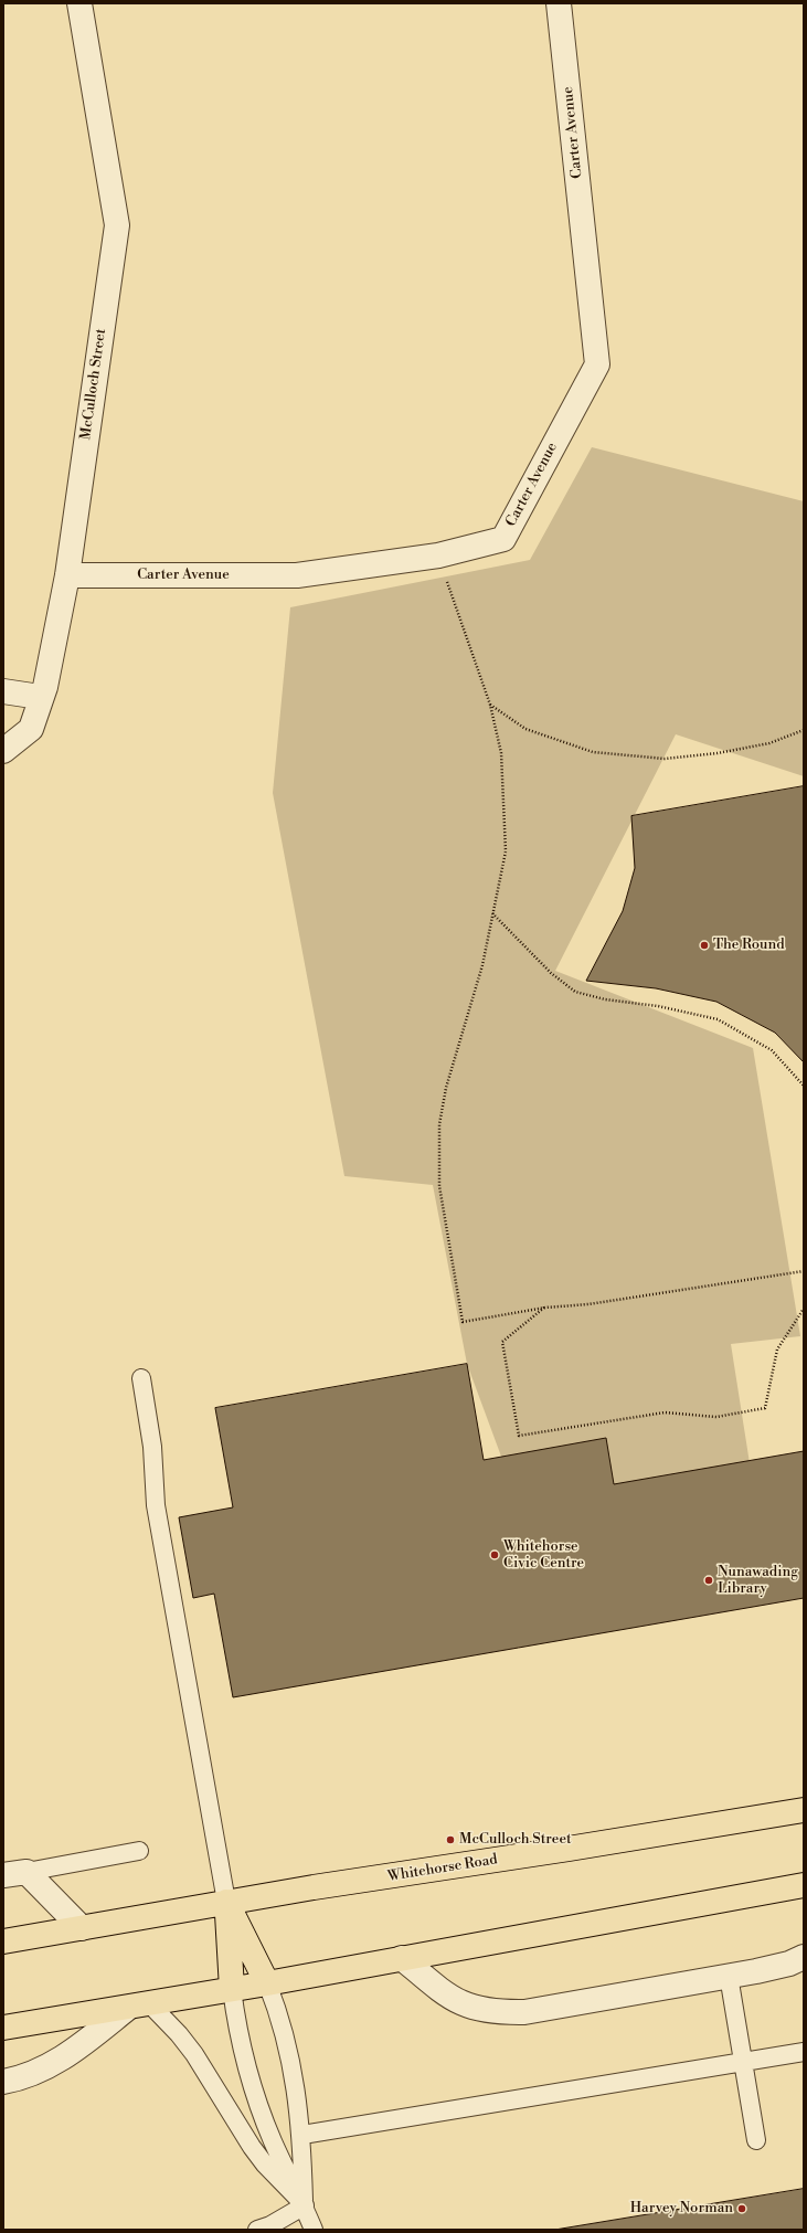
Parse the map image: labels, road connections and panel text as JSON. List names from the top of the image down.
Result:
{
  "streets": {
    "highway": ["Whitehorse Road"],
    "street": ["Carter Avenue", "McCulloch Street"]
  },
  "crossings": [
    ["Carter Avenue", "McCulloch Street"]
  ],
  "places": [
    "The Round",
    "Whitehorse Civic Centre",
    "Nunawading Library",
    "McCulloch Street",
    "Harvey Norman"
  ]
}
